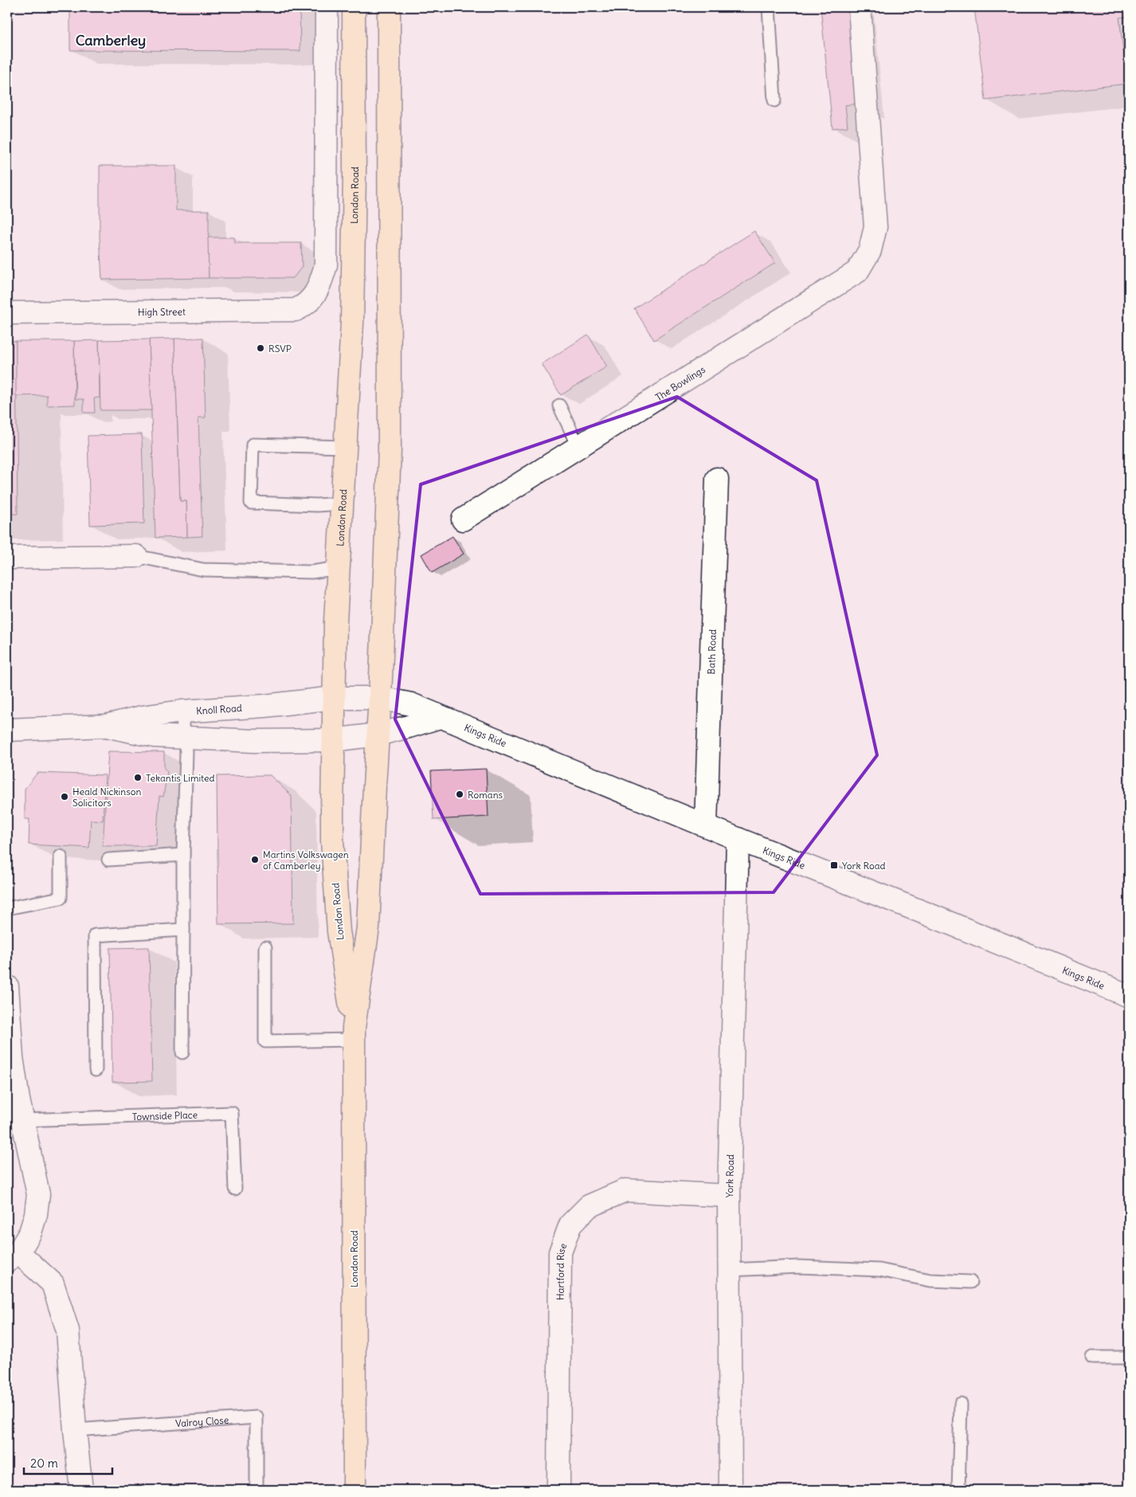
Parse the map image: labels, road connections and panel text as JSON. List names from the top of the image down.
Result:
{
  "streets": {
    "main road": ["London Road"],
    "street": [
      "High Street",
      "The Bowlings",
      "Bath Road",
      "Knoll Road",
      "Kings Ride",
      "York Road",
      "Hartford Rise"
    ],
    "lane": ["Townside Place", "Valroy Close"]
  },
  "crossings": [
    ["London Road", "Knoll Road"],
    ["London Road", "Kings Ride"],
    ["Bath Road", "Kings Ride"],
    ["Knoll Road", "Kings Ride"],
    ["Kings Ride", "York Road"],
    ["York Road", "Hartford Rise"]
  ],
  "districts": ["Camberley"],
  "places": {
    "other": [
      "RSVP",
      "Tekantis Limited",
      "Romans",
      "Heald Nickinson Solicitors",
      "Martins Volkswagen of Camberley"
    ],
    "transit": ["York Road"]
  },
  "scale_bar": "20 m"
}
